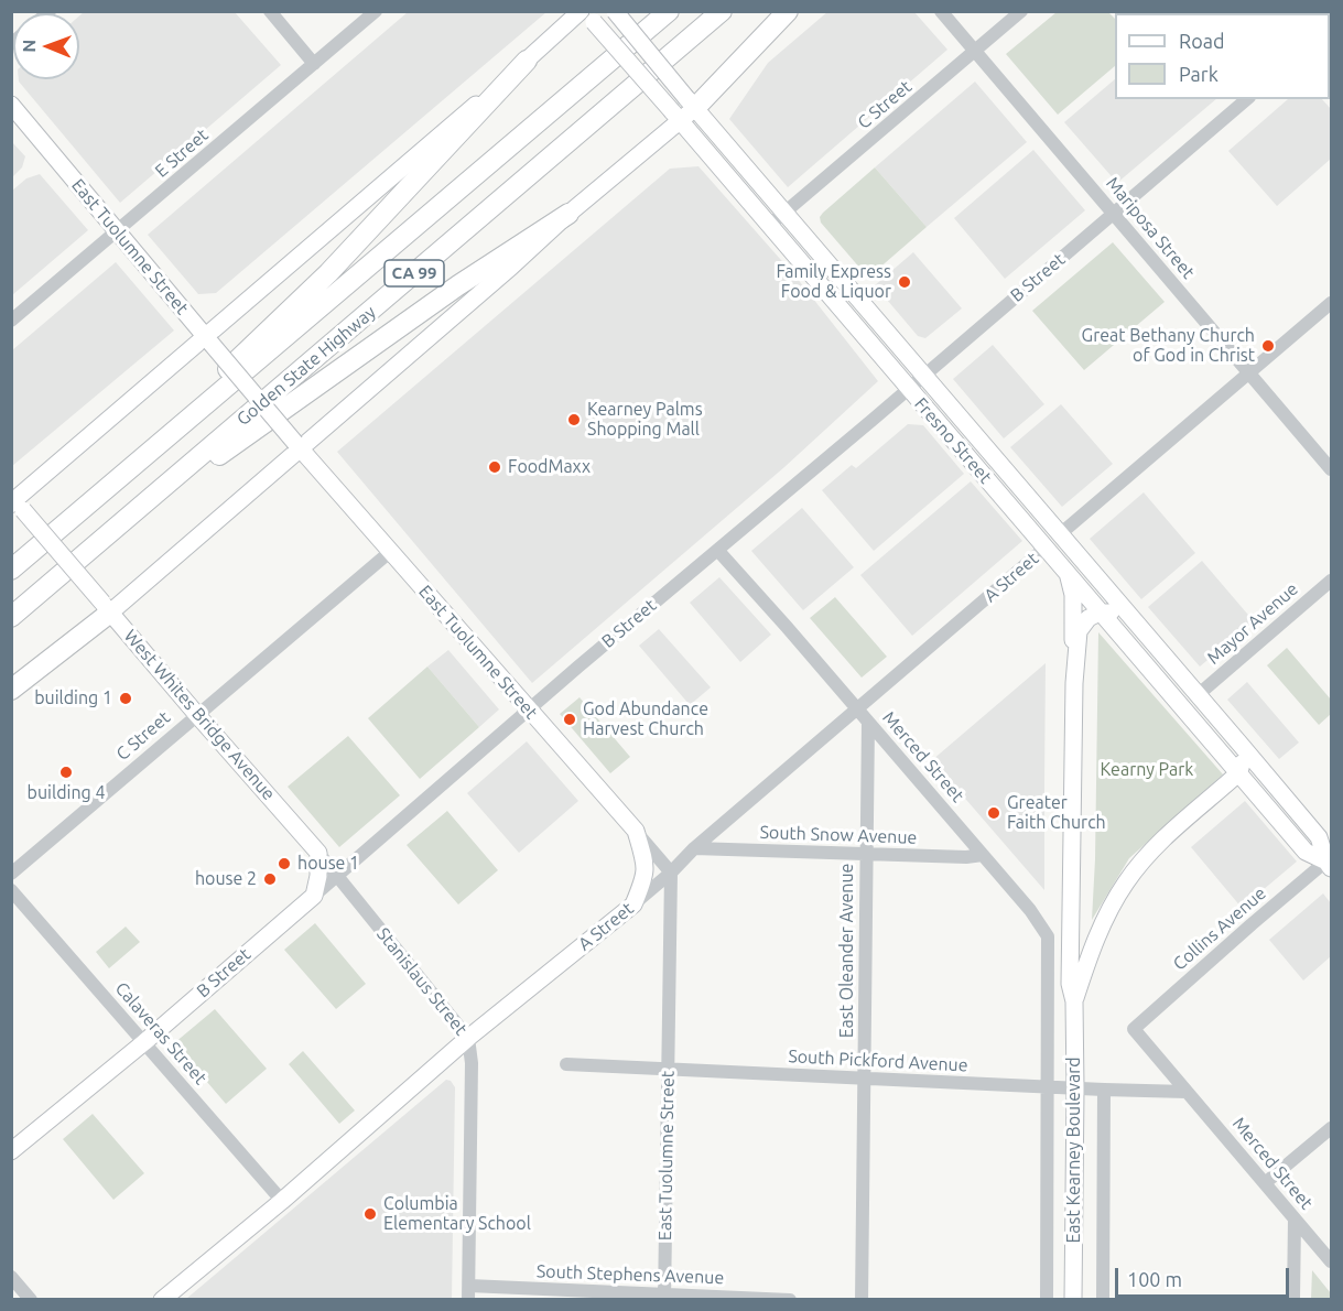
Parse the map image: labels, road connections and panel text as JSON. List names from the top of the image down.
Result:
{
  "streets": {
    "highway": ["CA 99", "Golden State Highway"],
    "main road": [
      "East Tuolumne Street",
      "B Street",
      "Fresno Street",
      "A Street",
      "West Whites Bridge Avenue",
      "East Kearney Boulevard"
    ],
    "street": [
      "C Street",
      "E Street",
      "Mariposa Street",
      "Mayor Avenue",
      "Merced Street",
      "South Snow Avenue",
      "Collins Avenue",
      "East Oleander Avenue",
      "Stanislaus Street",
      "Calaveras Street",
      "South Pickford Avenue",
      "South Stephens Avenue"
    ]
  },
  "crossings": [
    ["C Street", "Mariposa Street"],
    ["C Street", "East Tuolumne Street"],
    ["C Street", "Fresno Street"],
    ["C Street", "West Whites Bridge Avenue"],
    ["E Street", "East Tuolumne Street"],
    ["Mariposa Street", "B Street"],
    ["East Tuolumne Street", "B Street"],
    ["East Tuolumne Street", "A Street"],
    ["East Tuolumne Street", "South Pickford Avenue"],
    ["East Tuolumne Street", "South Stephens Avenue"],
    ["B Street", "Fresno Street"],
    ["B Street", "West Whites Bridge Avenue"],
    ["B Street", "Merced Street"],
    ["B Street", "Stanislaus Street"],
    ["B Street", "Calaveras Street"],
    ["Fresno Street", "A Street"],
    ["Fresno Street", "Mayor Avenue"],
    ["Fresno Street", "Collins Avenue"],
    ["Fresno Street", "East Kearney Boulevard"],
    ["A Street", "Merced Street"],
    ["A Street", "South Snow Avenue"],
    ["A Street", "Stanislaus Street"],
    ["A Street", "Calaveras Street"],
    ["West Whites Bridge Avenue", "Stanislaus Street"],
    ["Merced Street", "South Snow Avenue"],
    ["Merced Street", "Collins Avenue"],
    ["Merced Street", "East Oleander Avenue"],
    ["Merced Street", "South Pickford Avenue"],
    ["Merced Street", "East Kearney Boulevard"],
    ["South Snow Avenue", "East Oleander Avenue"],
    ["East Oleander Avenue", "South Pickford Avenue"],
    ["Stanislaus Street", "South Stephens Avenue"],
    ["South Pickford Avenue", "East Kearney Boulevard"]
  ],
  "parks": ["Kearny Park"],
  "places": [
    "Family Express Food & Liquor",
    "Great Bethany Church of God in Christ",
    "Kearney Palms Shopping Mall",
    "FoodMaxx",
    "building 1",
    "God Abundance Harvest Church",
    "building 4",
    "Greater Faith Church",
    "house 1",
    "house 2",
    "Columbia Elementary School"
  ],
  "legend": ["Road", "Park"],
  "scale_bar": "100 m",
  "north": "left"
}
